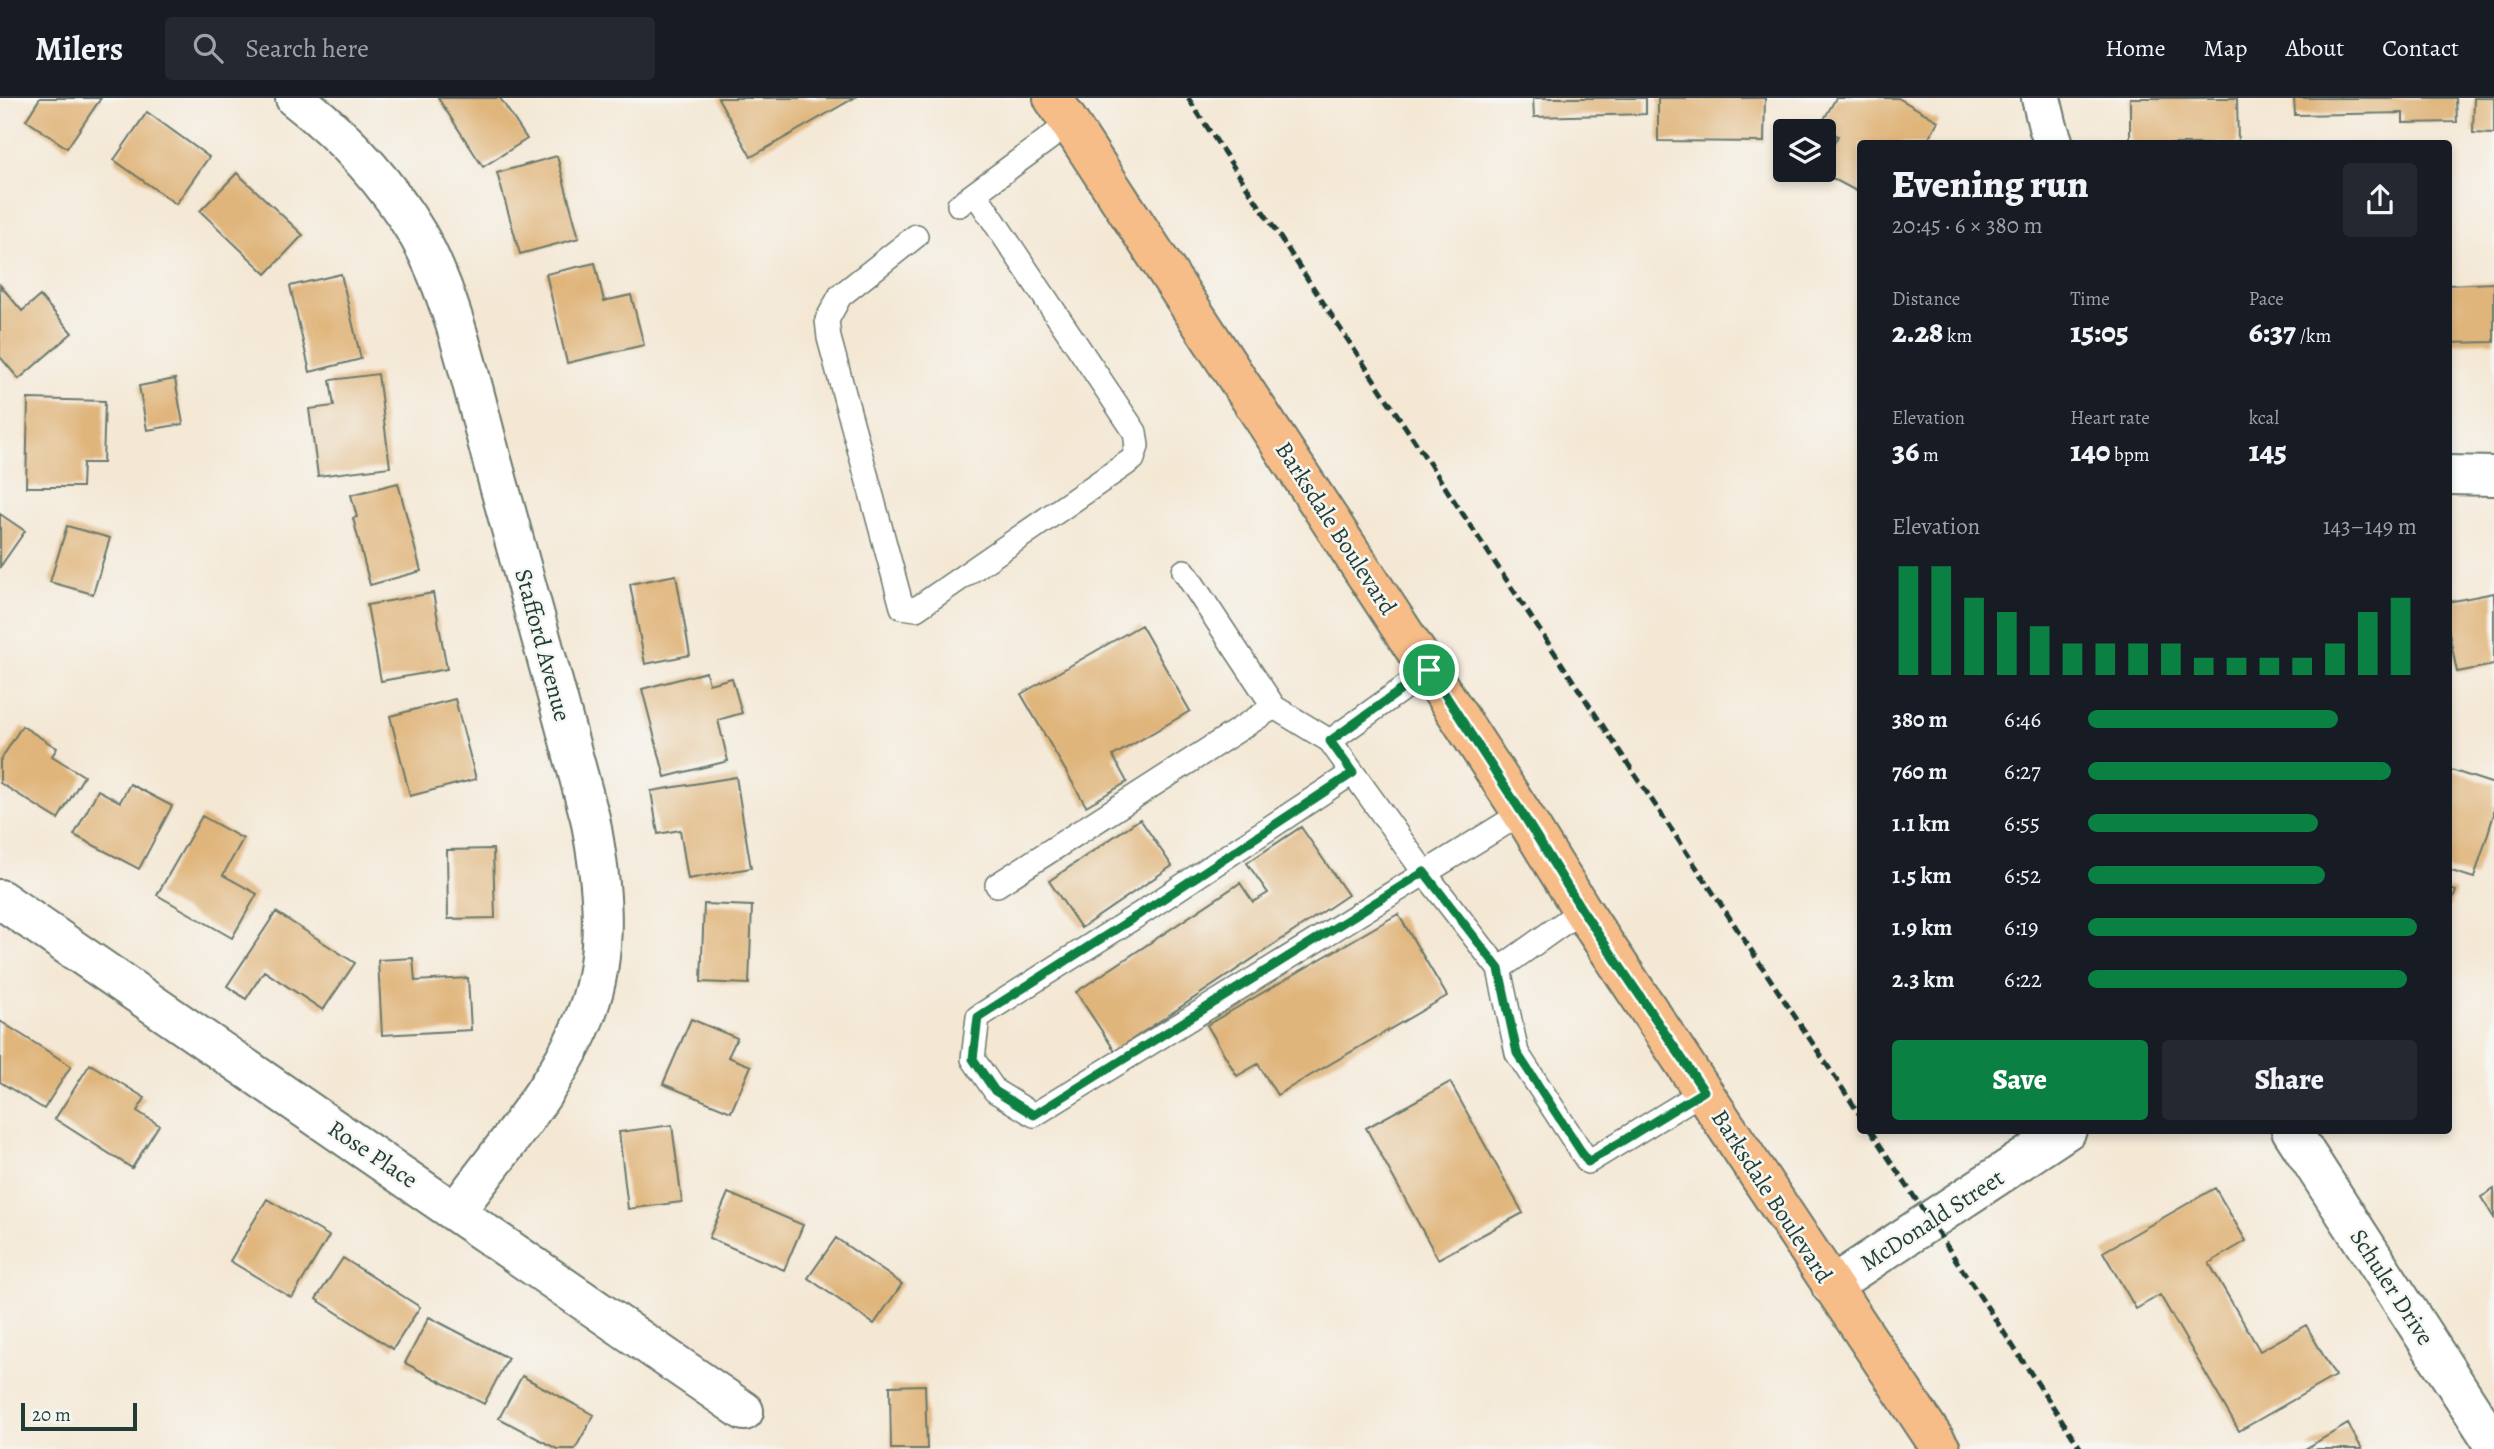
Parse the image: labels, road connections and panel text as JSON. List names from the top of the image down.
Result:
{
  "streets": {
    "main road": ["Barksdale Boulevard"],
    "street": [
      "Stafford Avenue",
      "Rose Place",
      "McDonald Street",
      "Schuler Drive"
    ]
  },
  "crossings": [
    ["Barksdale Boulevard", "McDonald Street"],
    ["Stafford Avenue", "Rose Place"]
  ],
  "scale_bar": "20 m",
  "page": {
    "header": "Milers",
    "search": "Search here",
    "nav": [
      "Home",
      "Map",
      "About",
      "Contact"
    ],
    "heading": ["Evening run", "20:45 · 6 × 380 m"],
    "stats": [
      ["Distance", "2.28 km"],
      ["Time", "15:05"],
      ["Pace", "6:37 /km"],
      ["Elevation", "36 m"],
      ["Heart rate", "140 bpm"],
      ["kcal", "145"]
    ],
    "chart": ["Elevation", "143–149 m"],
    "list": [
      {
        "name": "380 m",
        "note": "6:46"
      },
      {
        "name": "760 m",
        "note": "6:27"
      },
      {
        "name": "1.1 km",
        "note": "6:55"
      },
      {
        "name": "1.5 km",
        "note": "6:52"
      },
      {
        "name": "1.9 km",
        "note": "6:19"
      },
      {
        "name": "2.3 km",
        "note": "6:22"
      }
    ],
    "buttons": ["Save", "Share"],
    "scale": "20 m"
  }
}
